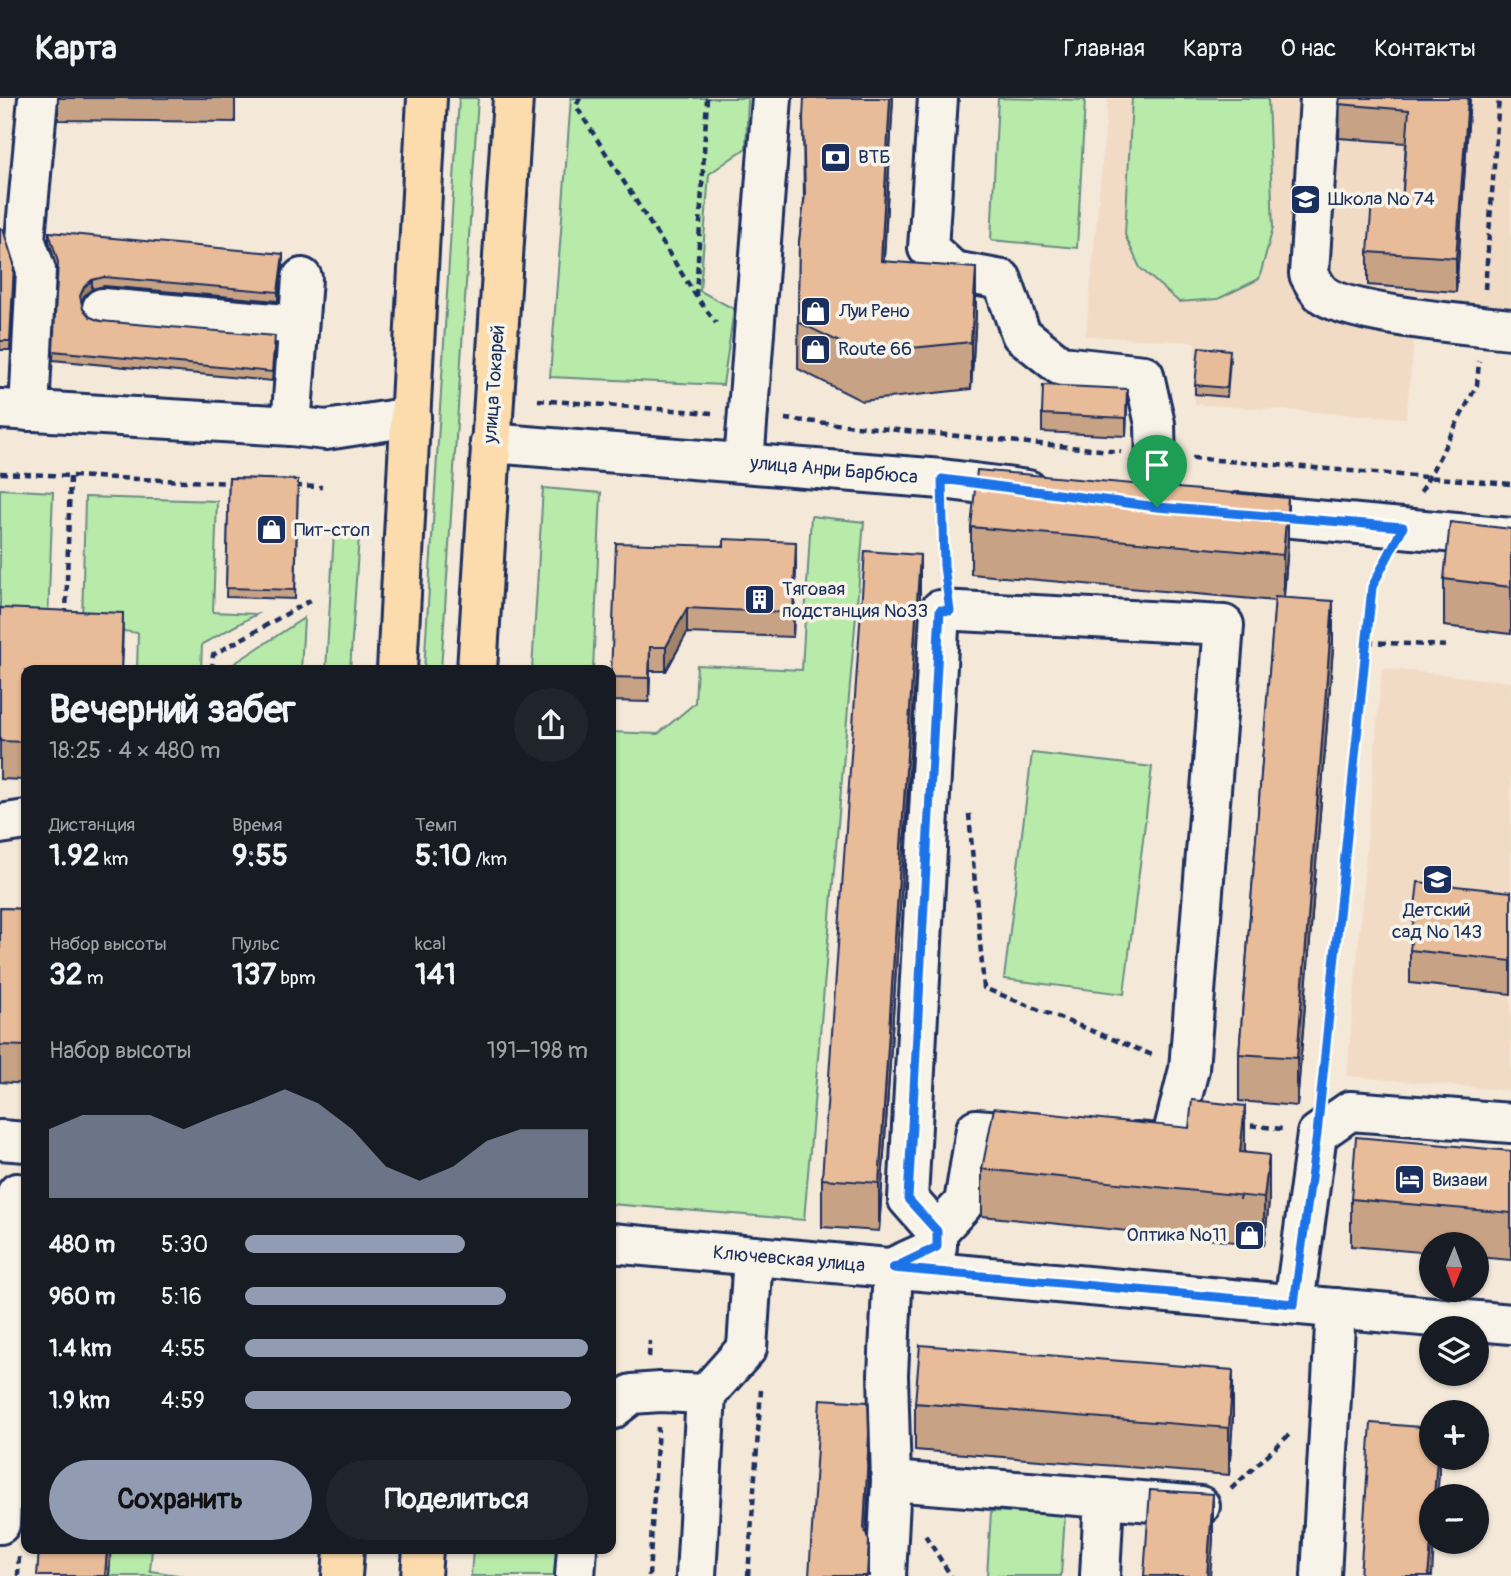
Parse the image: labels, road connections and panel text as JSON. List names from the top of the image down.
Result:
{
  "streets": {
    "main road": ["улица Токарей"],
    "street": ["улица Анри Барбюса", "Ключевская улица"]
  },
  "crossings": [
    ["улица Токарей", "улица Анри Барбюса"]
  ],
  "places": {
    "bank": ["ВТБ"],
    "school or university": ["Школа № 74", "Детский сад № 143"],
    "shop": [
      "Луи Рено",
      "Route 66",
      "Пит-стоп",
      "Оптика №11"
    ],
    "building": ["Тяговая подстанция №33"],
    "hotel": ["Визави"]
  },
  "north": "bottom",
  "page": {
    "header": "Карта",
    "nav": [
      "Главная",
      "Карта",
      "О нас",
      "Контакты"
    ],
    "heading": ["Вечерний забег", "18:25 · 4 × 480 m"],
    "stats": [
      ["Дистанция", "1.92 km"],
      ["Время", "9:55"],
      ["Темп", "5:10 /km"],
      ["Набор высоты", "32 m"],
      ["Пульс", "137 bpm"],
      ["kcal", "141"]
    ],
    "chart": ["Набор высоты", "191–198 m"],
    "list": [
      {
        "name": "480 m",
        "note": "5:30"
      },
      {
        "name": "960 m",
        "note": "5:16"
      },
      {
        "name": "1.4 km",
        "note": "4:55"
      },
      {
        "name": "1.9 km",
        "note": "4:59"
      }
    ],
    "map_buttons": ["+", "−"],
    "buttons": ["Сохранить", "Поделиться"]
  }
}
